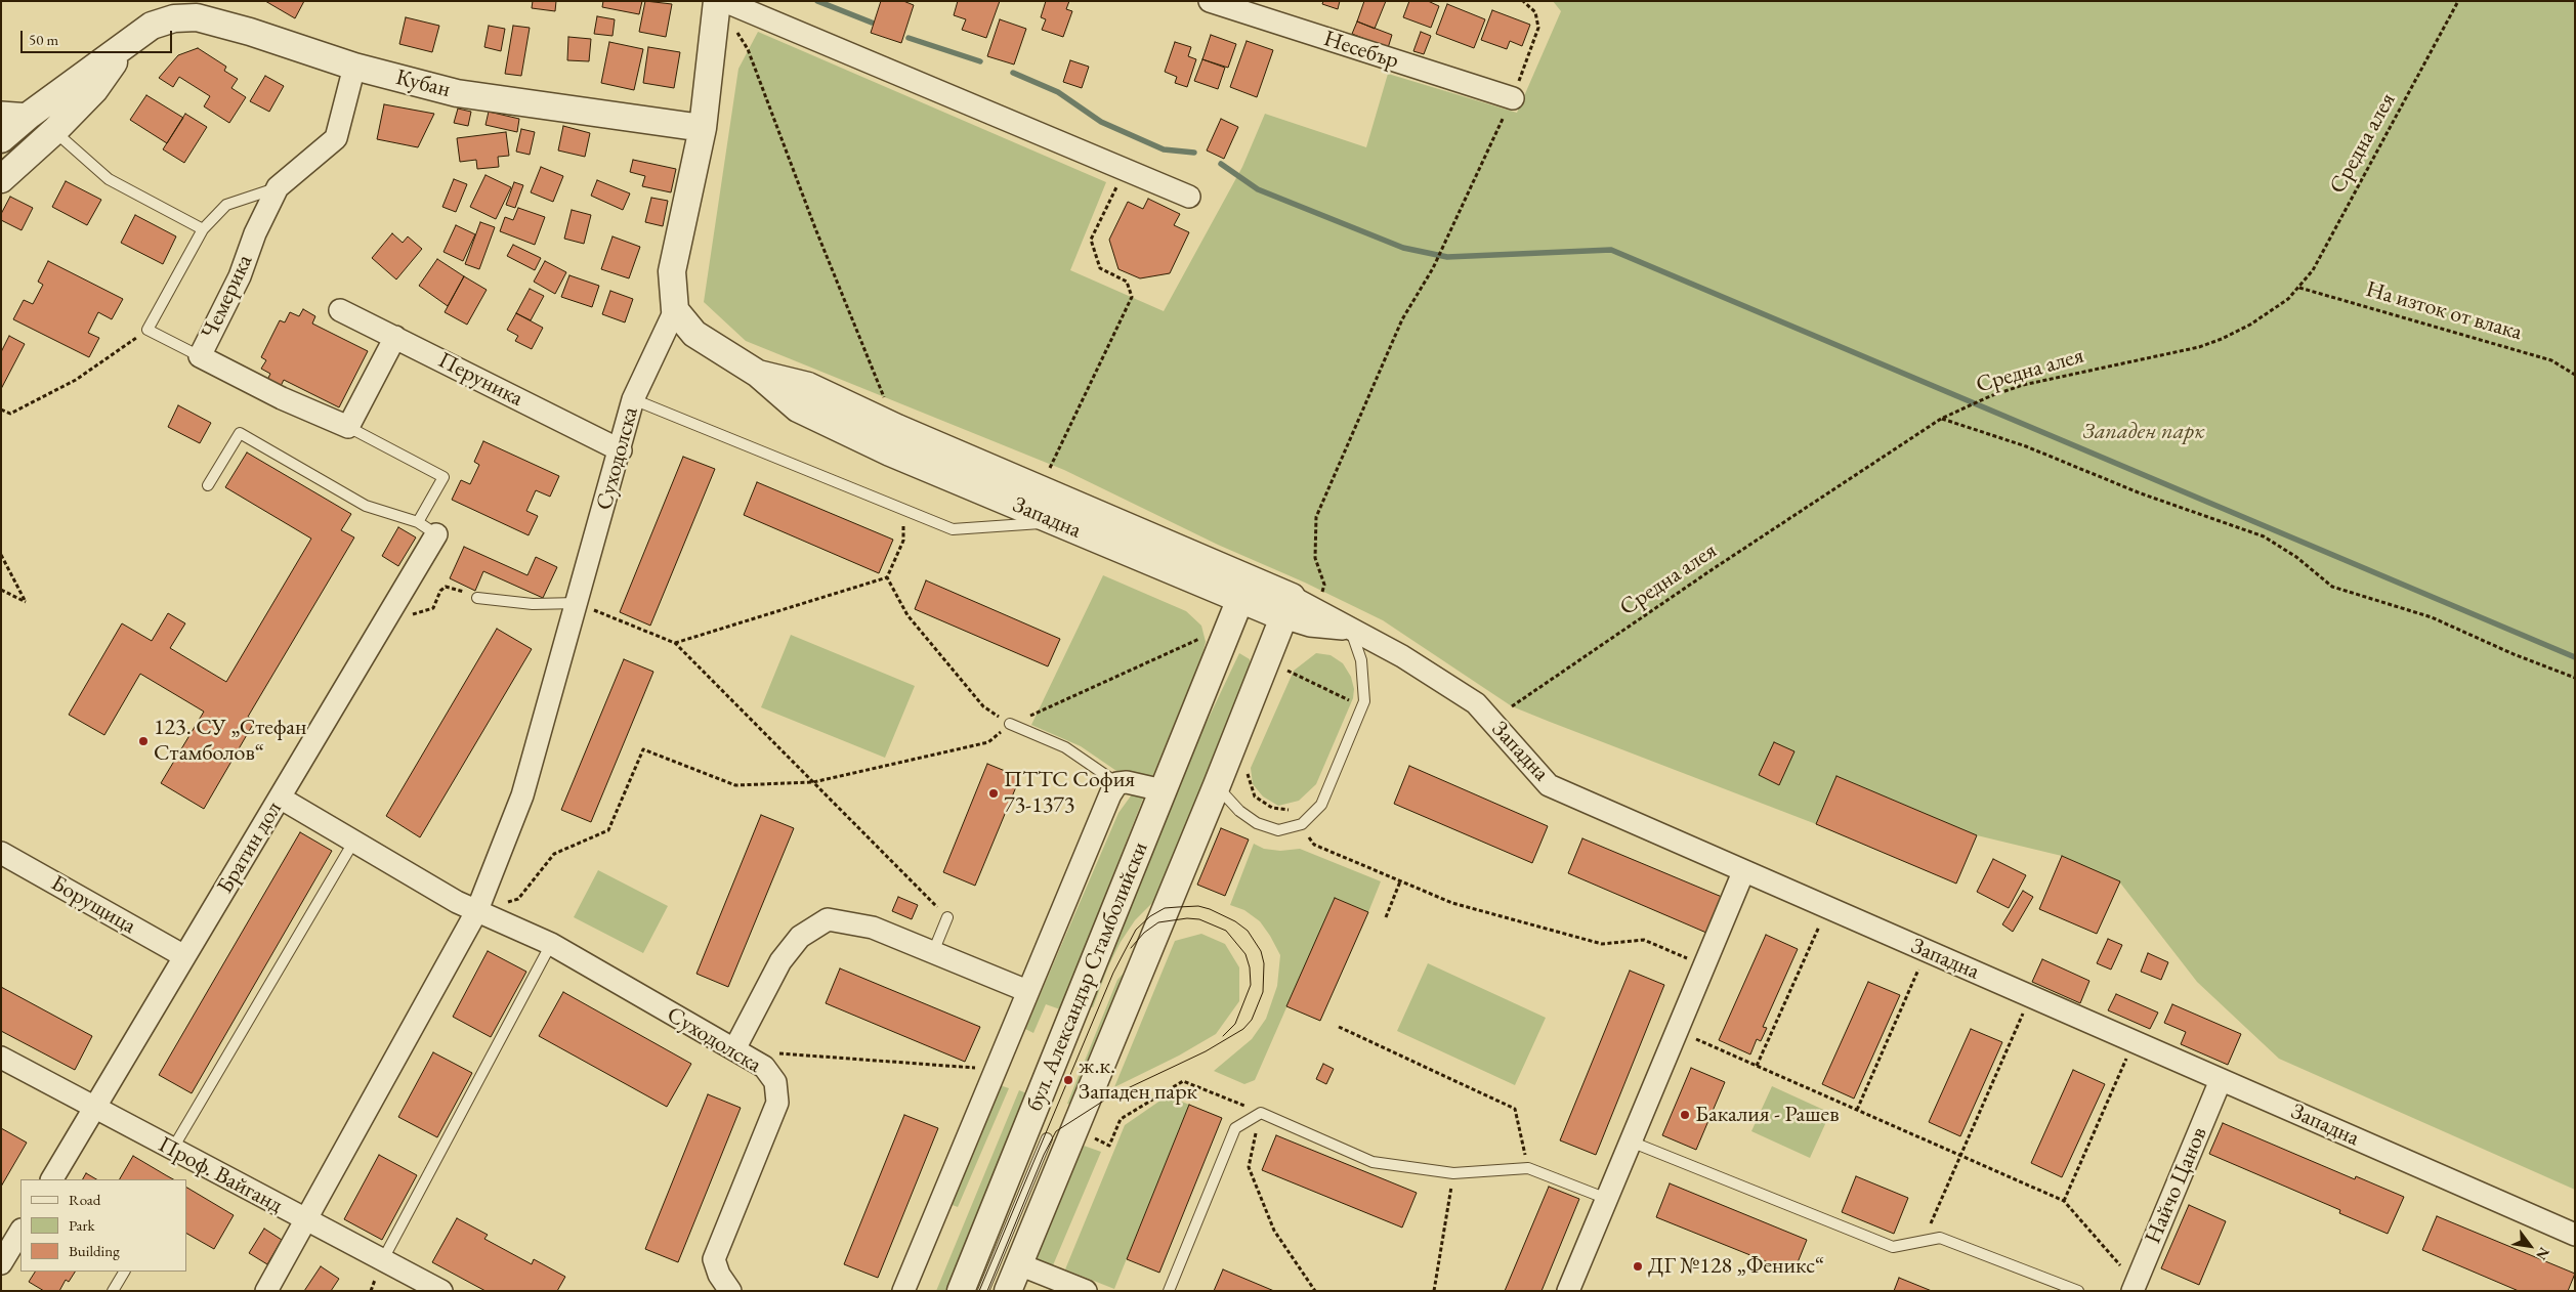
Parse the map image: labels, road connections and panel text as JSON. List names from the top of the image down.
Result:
{
  "streets": {
    "street": [
      "Несебър",
      "Кубан",
      "Чемерика",
      "Перуника",
      "Суходолска",
      "Западна",
      "Братин дол",
      "Борущица",
      "бул. Александър Стамболийски",
      "Проф. Вайганд",
      "Найчо Цанов"
    ],
    "path": ["Средна алея", "На изток от влака"]
  },
  "crossings": [
    ["Кубан", "Чемерика"],
    ["Кубан", "Суходолска"],
    ["Средна алея", "На изток от влака"],
    ["Перуника", "Суходолска"],
    ["Суходолска", "Западна"],
    ["Суходолска", "Проф. Вайганд"],
    ["Западна", "бул. Александър Стамболийски"],
    ["Западна", "Найчо Цанов"],
    ["Братин дол", "Борущица"],
    ["Братин дол", "Проф. Вайганд"]
  ],
  "parks": ["Западен парк"],
  "places": [
    "123. СУ „Стефан Стамболов“",
    "ПТТС София 73-1373",
    "ж.к. Западен парк",
    "Бакалия - Рашев",
    "ДГ №128 „Феникс“"
  ],
  "legend": ["Road", "Park", "Building"],
  "scale_bar": "50 m",
  "north": "bottom right"
}
